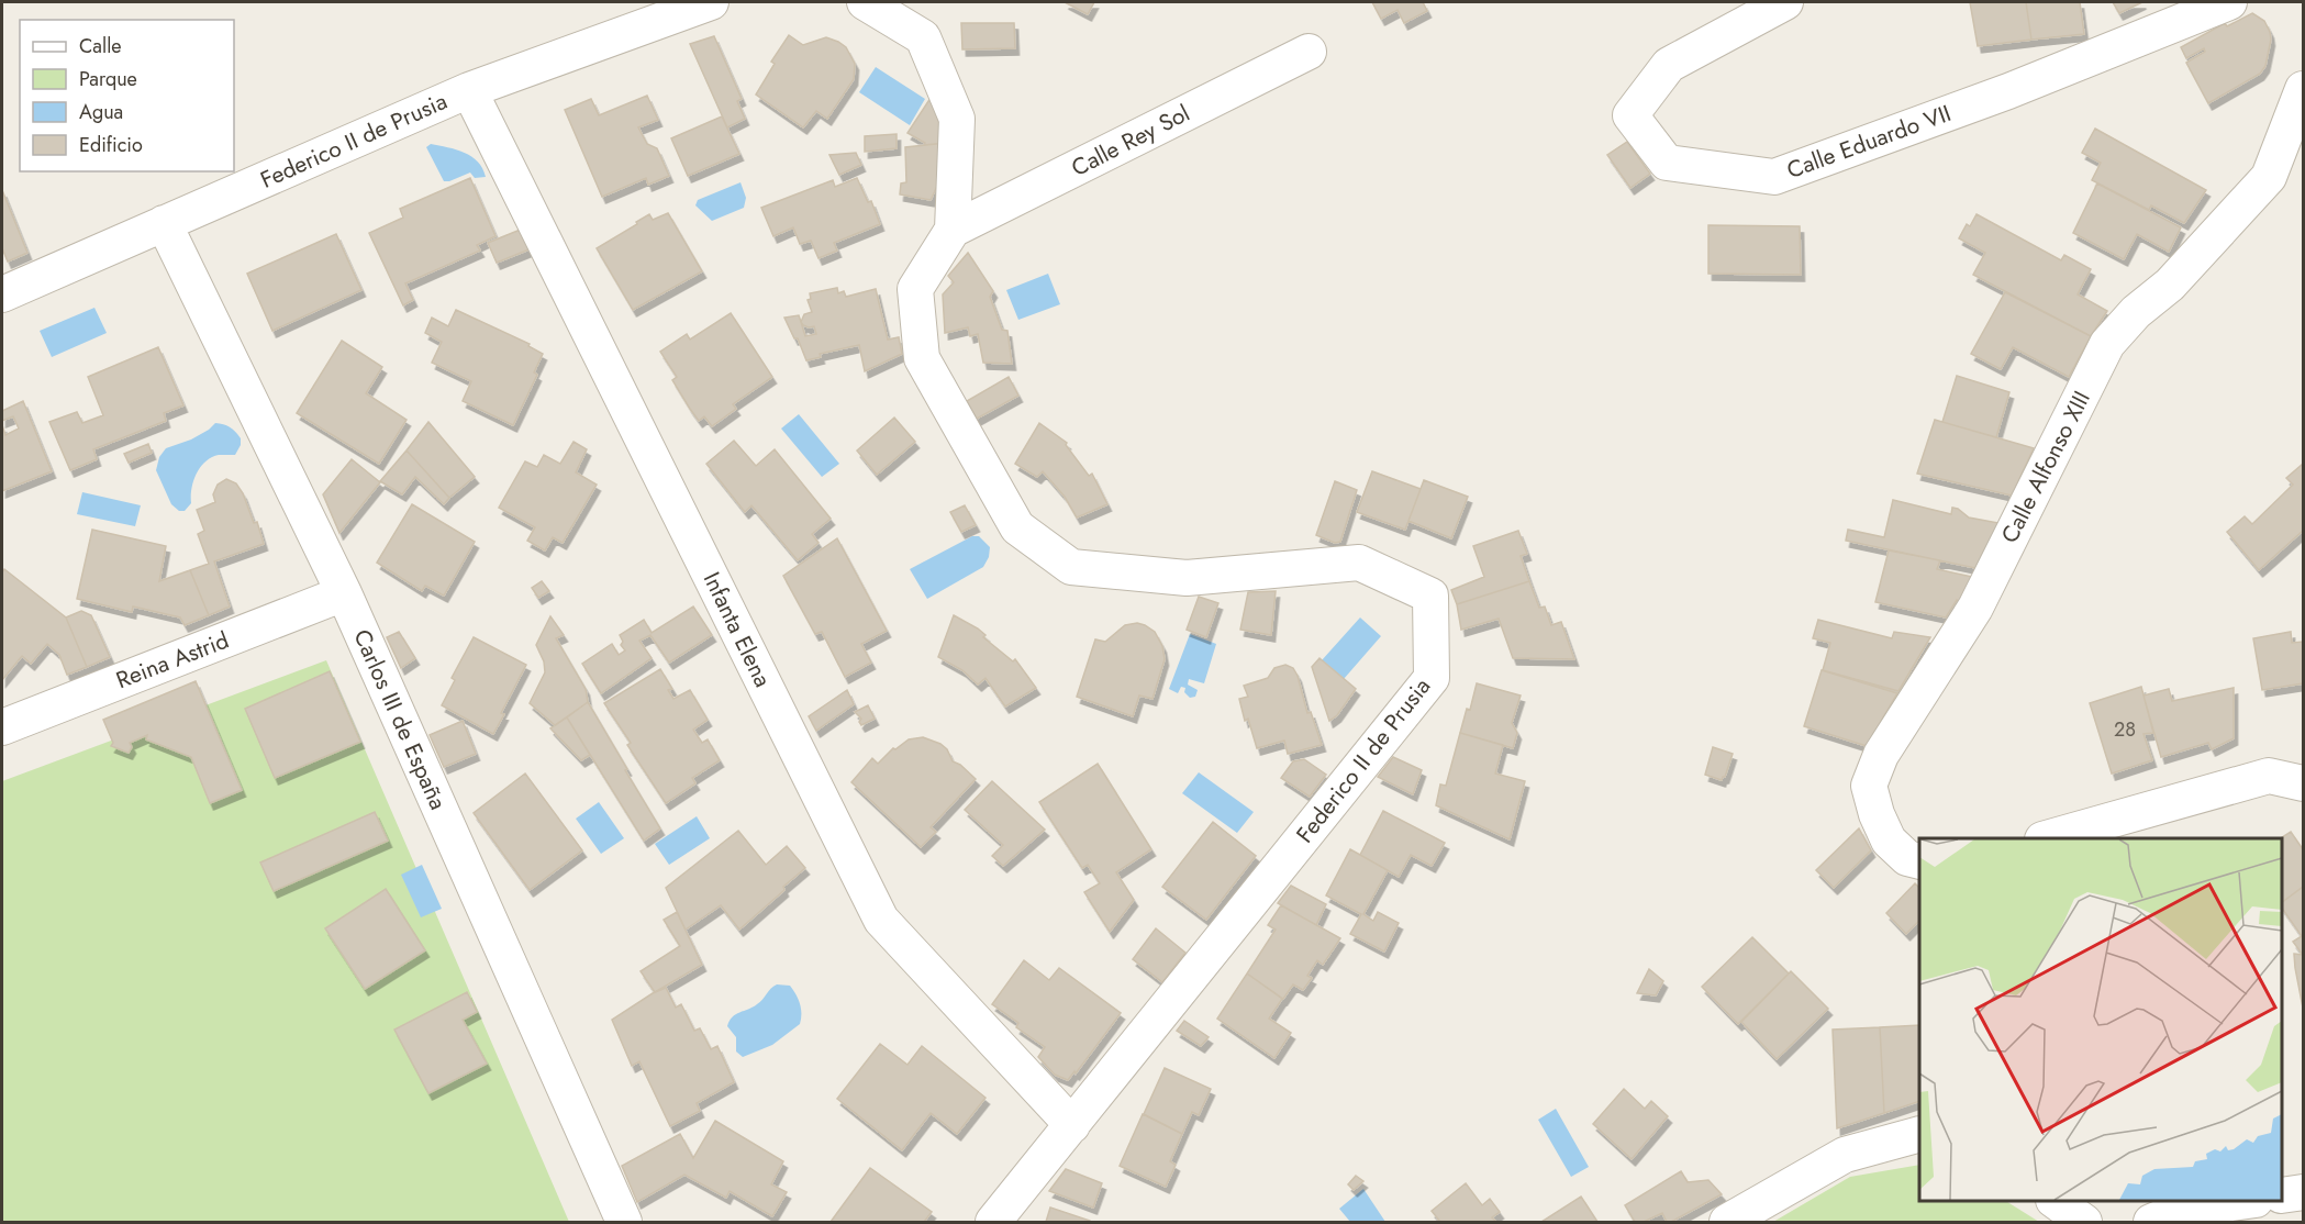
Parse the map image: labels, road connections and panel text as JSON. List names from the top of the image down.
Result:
{
  "streets": {
    "street": [
      "Federico II de Prusia",
      "Calle Rey Sol",
      "Calle Eduardo VII",
      "Calle Alfonso XIII",
      "Infanta Elena",
      "Reina Astrid",
      "Carlos III de España"
    ]
  },
  "crossings": [
    ["Federico II de Prusia", "Calle Rey Sol"],
    ["Federico II de Prusia", "Infanta Elena"],
    ["Federico II de Prusia", "Carlos III de España"],
    ["Reina Astrid", "Carlos III de España"]
  ],
  "house_numbers": ["28"],
  "legend": [
    "Calle",
    "Parque",
    "Agua",
    "Edificio"
  ]
}
